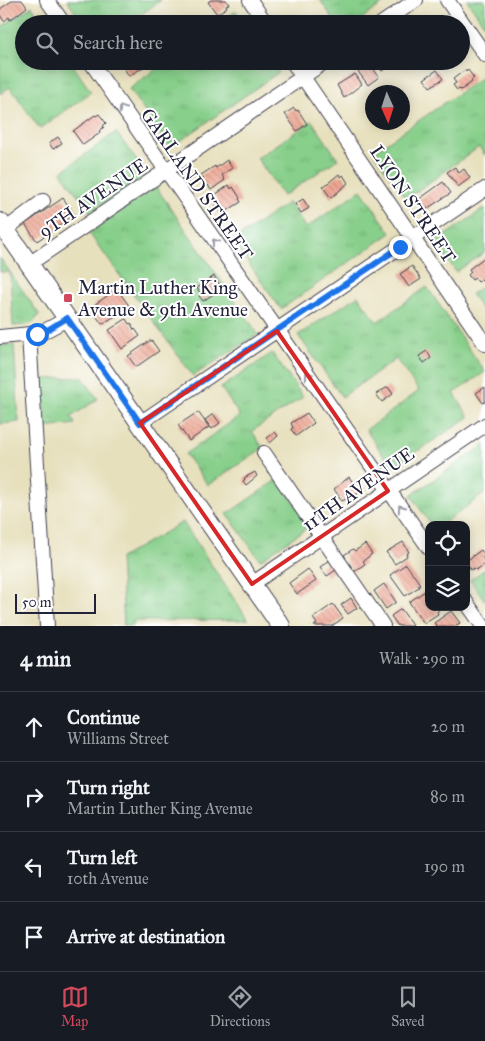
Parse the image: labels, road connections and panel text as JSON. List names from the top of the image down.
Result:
{
  "streets": {
    "street": [
      "GARLAND STREET",
      "9TH AVENUE",
      "LYON STREET",
      "11TH AVENUE"
    ]
  },
  "crossings": [
    ["GARLAND STREET", "9TH AVENUE"],
    ["GARLAND STREET", "11TH AVENUE"],
    ["9TH AVENUE", "LYON STREET"]
  ],
  "one_way": ["GARLAND STREET"],
  "places": {
    "transit": ["Martin Luther King Avenue & 9th Avenue"]
  },
  "scale_bar": "50 m",
  "north": "bottom",
  "page": {
    "search": "Search here",
    "scale": "50 m",
    "heading": ["4 min", "Walk · 290 m"],
    "list": [
      ["Continue", "Williams Street", "20 m"],
      ["Turn right", "Martin Luther King Avenue", "80 m"],
      ["Turn left", "10th Avenue", "190 m"],
      "Arrive at destination"
    ],
    "nav": ["Map", "Directions", "Saved"]
  }
}
